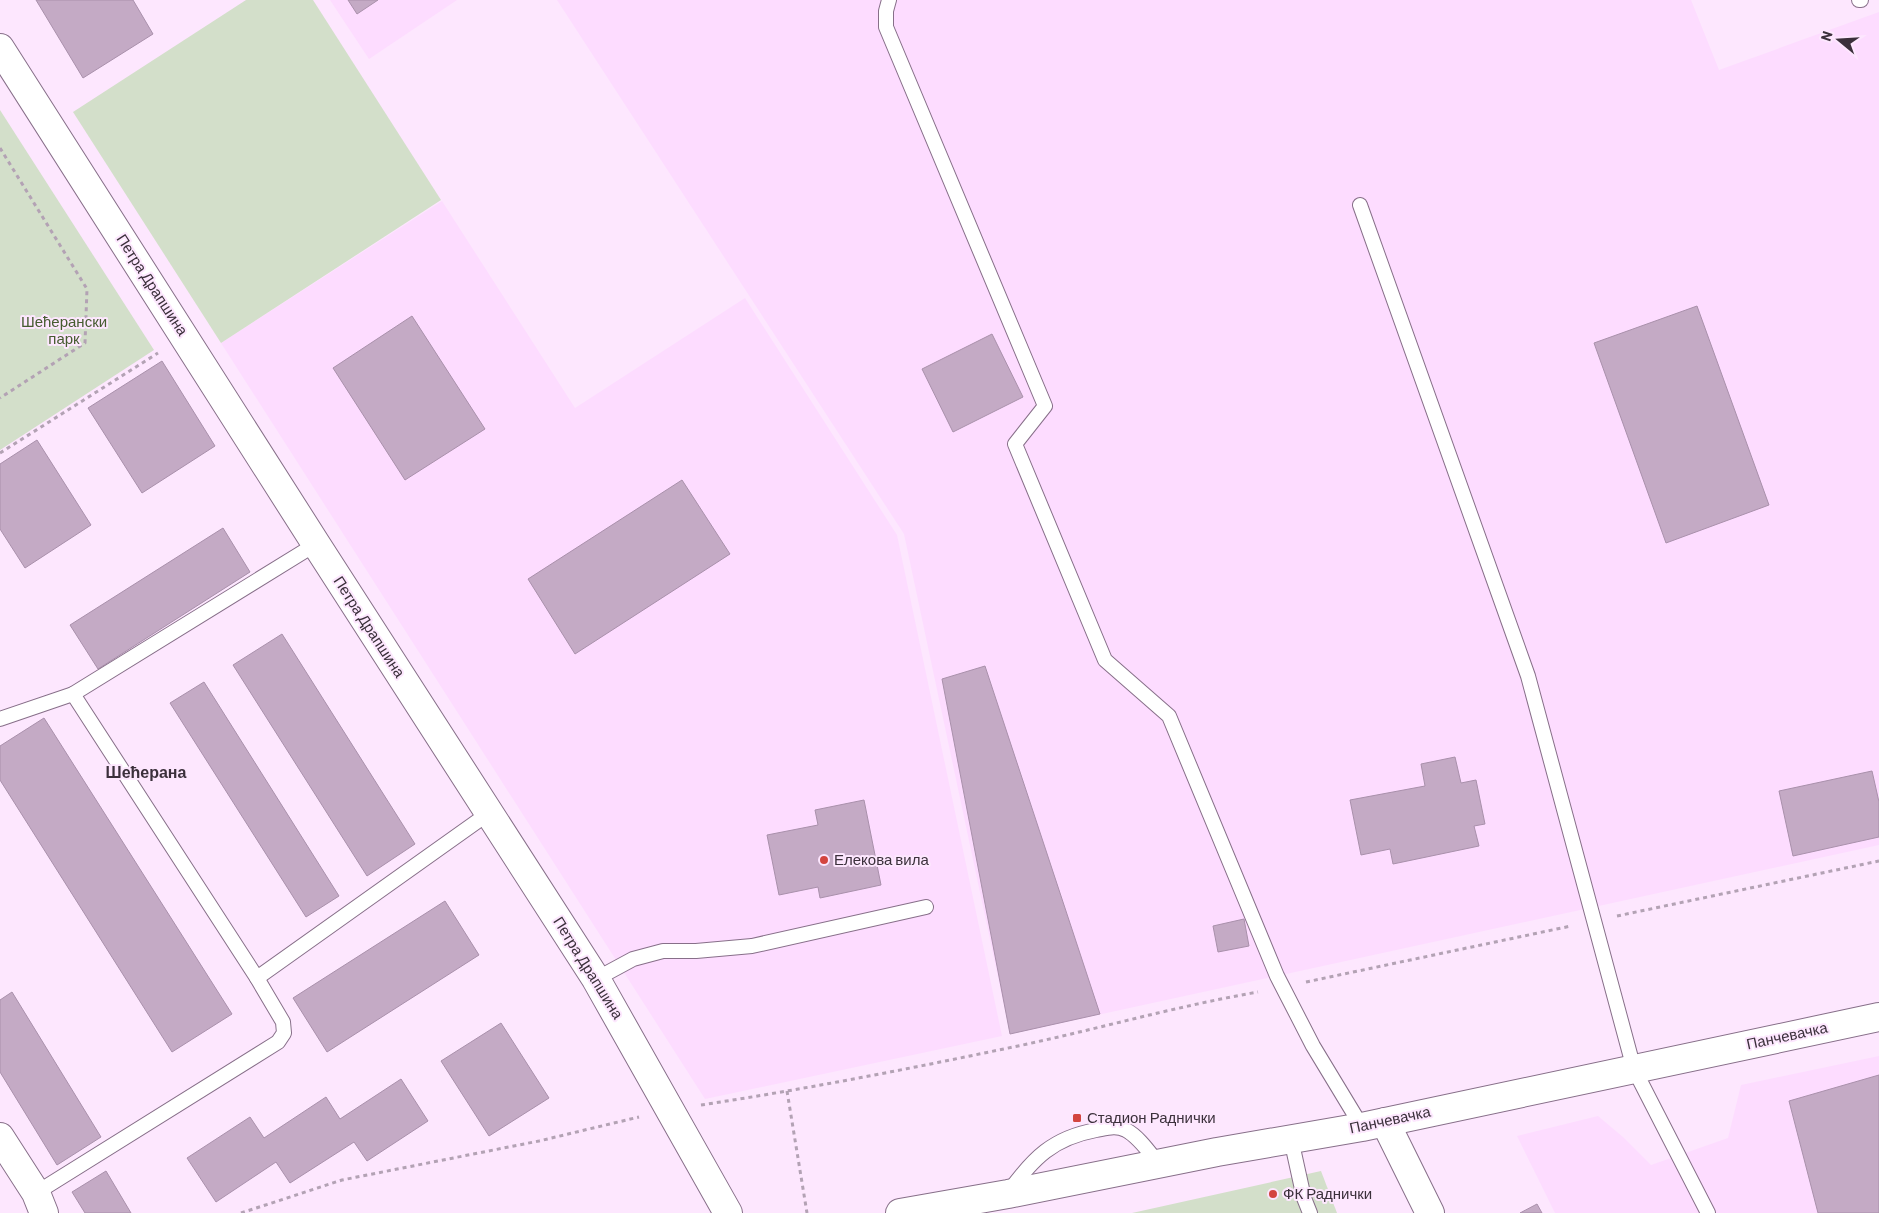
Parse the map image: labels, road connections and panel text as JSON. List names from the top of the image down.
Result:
{
  "streets": {
    "street": ["Петра Драпшина", "Панчевачка"]
  },
  "districts": ["Шећерана"],
  "parks": ["Шећерански парк"],
  "places": {
    "other": ["Елекова вила", "ФК Раднички"],
    "transit": ["Стадион Раднички"]
  },
  "north": "left"
}
